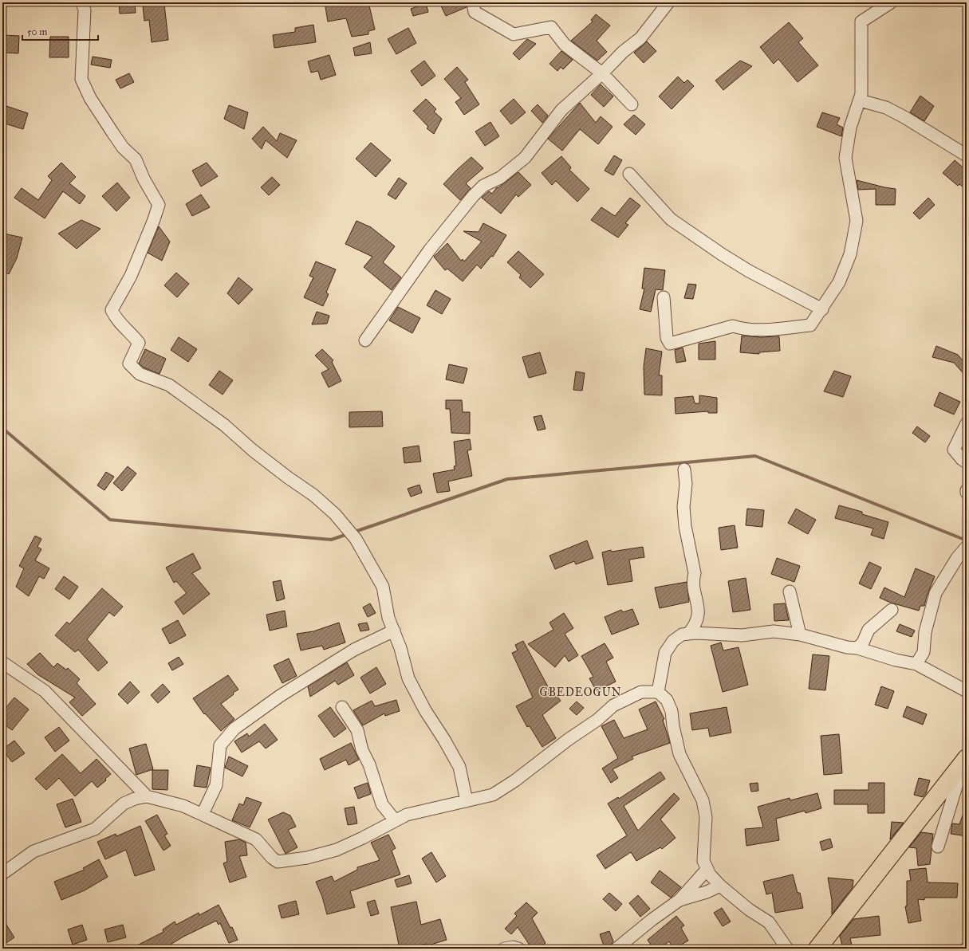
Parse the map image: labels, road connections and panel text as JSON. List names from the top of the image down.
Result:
{
  "districts": ["GBEDEOGUN"],
  "scale_bar": "50 m"
}
